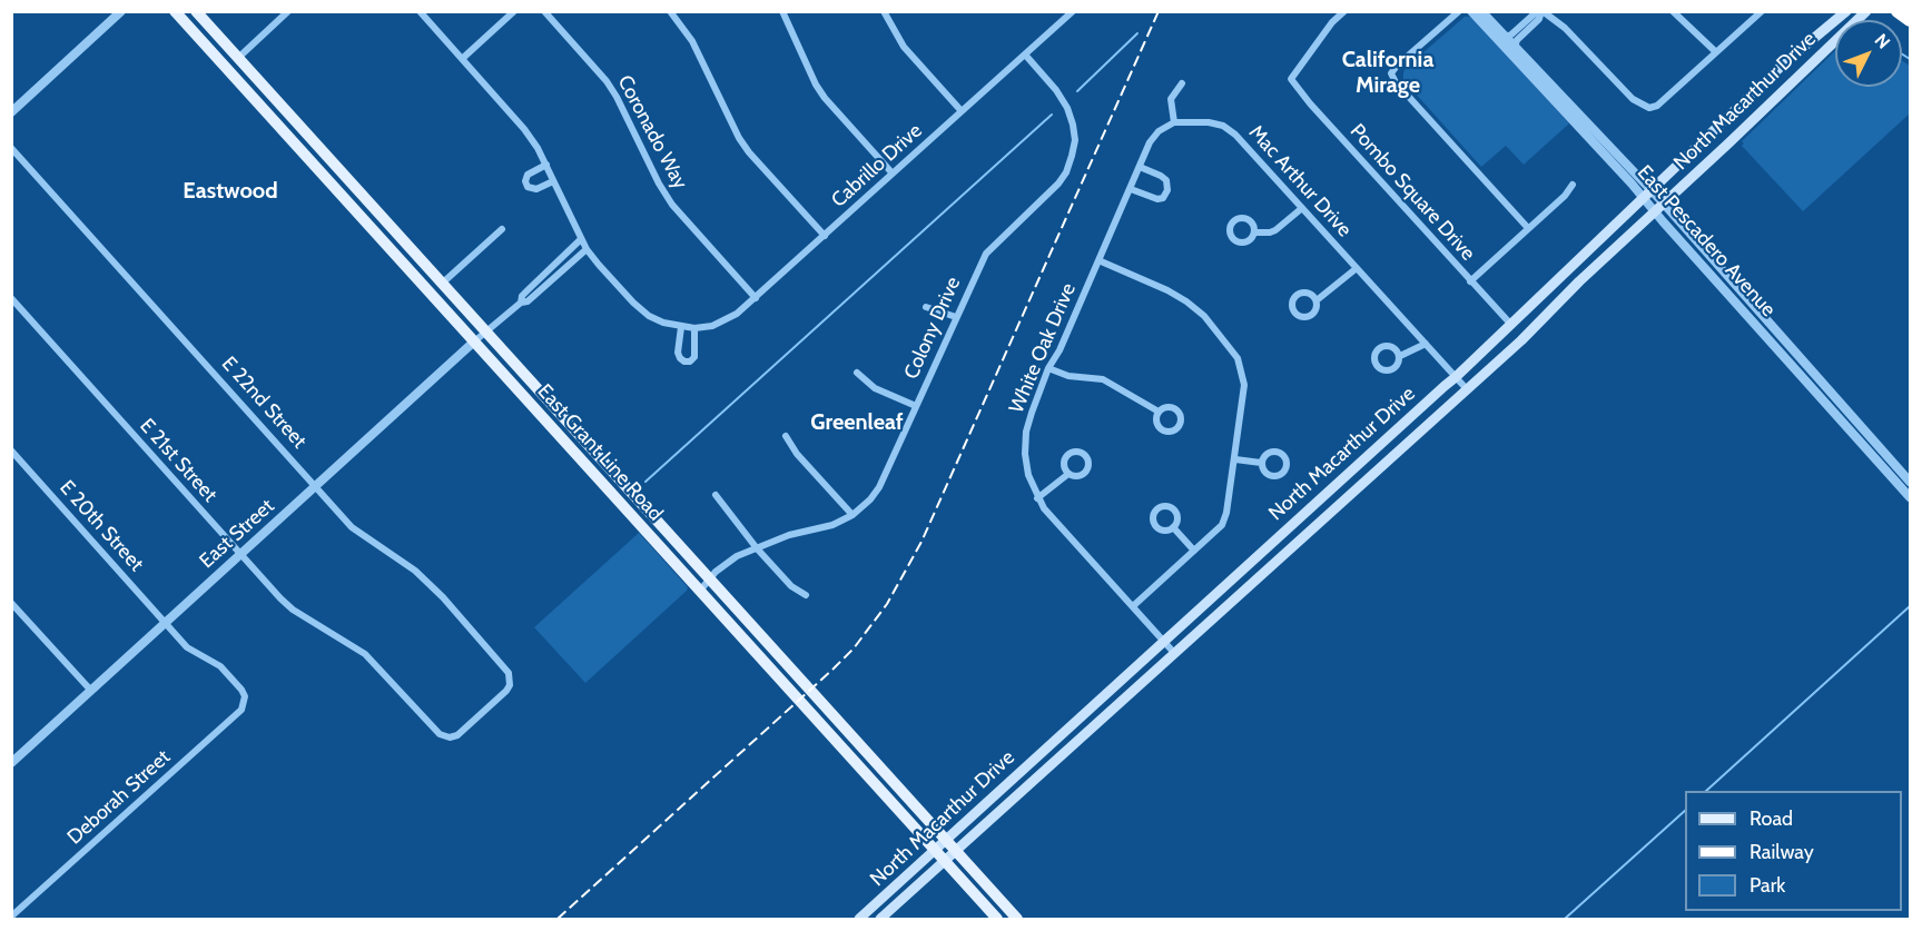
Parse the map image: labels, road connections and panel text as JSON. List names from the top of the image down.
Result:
{
  "streets": {
    "main road": ["North Macarthur Drive", "East Grant Line Road"],
    "street": [
      "Coronado Way",
      "Cabrillo Drive",
      "Mac Arthur Drive",
      "Pombo Square Drive",
      "East Pescadero Avenue",
      "Colony Drive",
      "White Oak Drive",
      "E 22nd Street",
      "E 21st Street",
      "E 20th Street",
      "East Street",
      "Deborah Street"
    ]
  },
  "crossings": [
    ["North Macarthur Drive", "Mac Arthur Drive"],
    ["North Macarthur Drive", "Pombo Square Drive"],
    ["North Macarthur Drive", "East Pescadero Avenue"],
    ["North Macarthur Drive", "White Oak Drive"],
    ["North Macarthur Drive", "East Grant Line Road"],
    ["Coronado Way", "Cabrillo Drive"],
    ["Cabrillo Drive", "Colony Drive"],
    ["Mac Arthur Drive", "White Oak Drive"],
    ["Colony Drive", "East Grant Line Road"],
    ["E 22nd Street", "E 21st Street"],
    ["E 22nd Street", "East Street"],
    ["East Grant Line Road", "East Street"],
    ["E 21st Street", "East Street"],
    ["E 20th Street", "East Street"],
    ["E 20th Street", "Deborah Street"]
  ],
  "districts": ["California Mirage", "Eastwood", "Greenleaf"],
  "legend": ["Road", "Railway", "Park"],
  "north": "top right"
}
